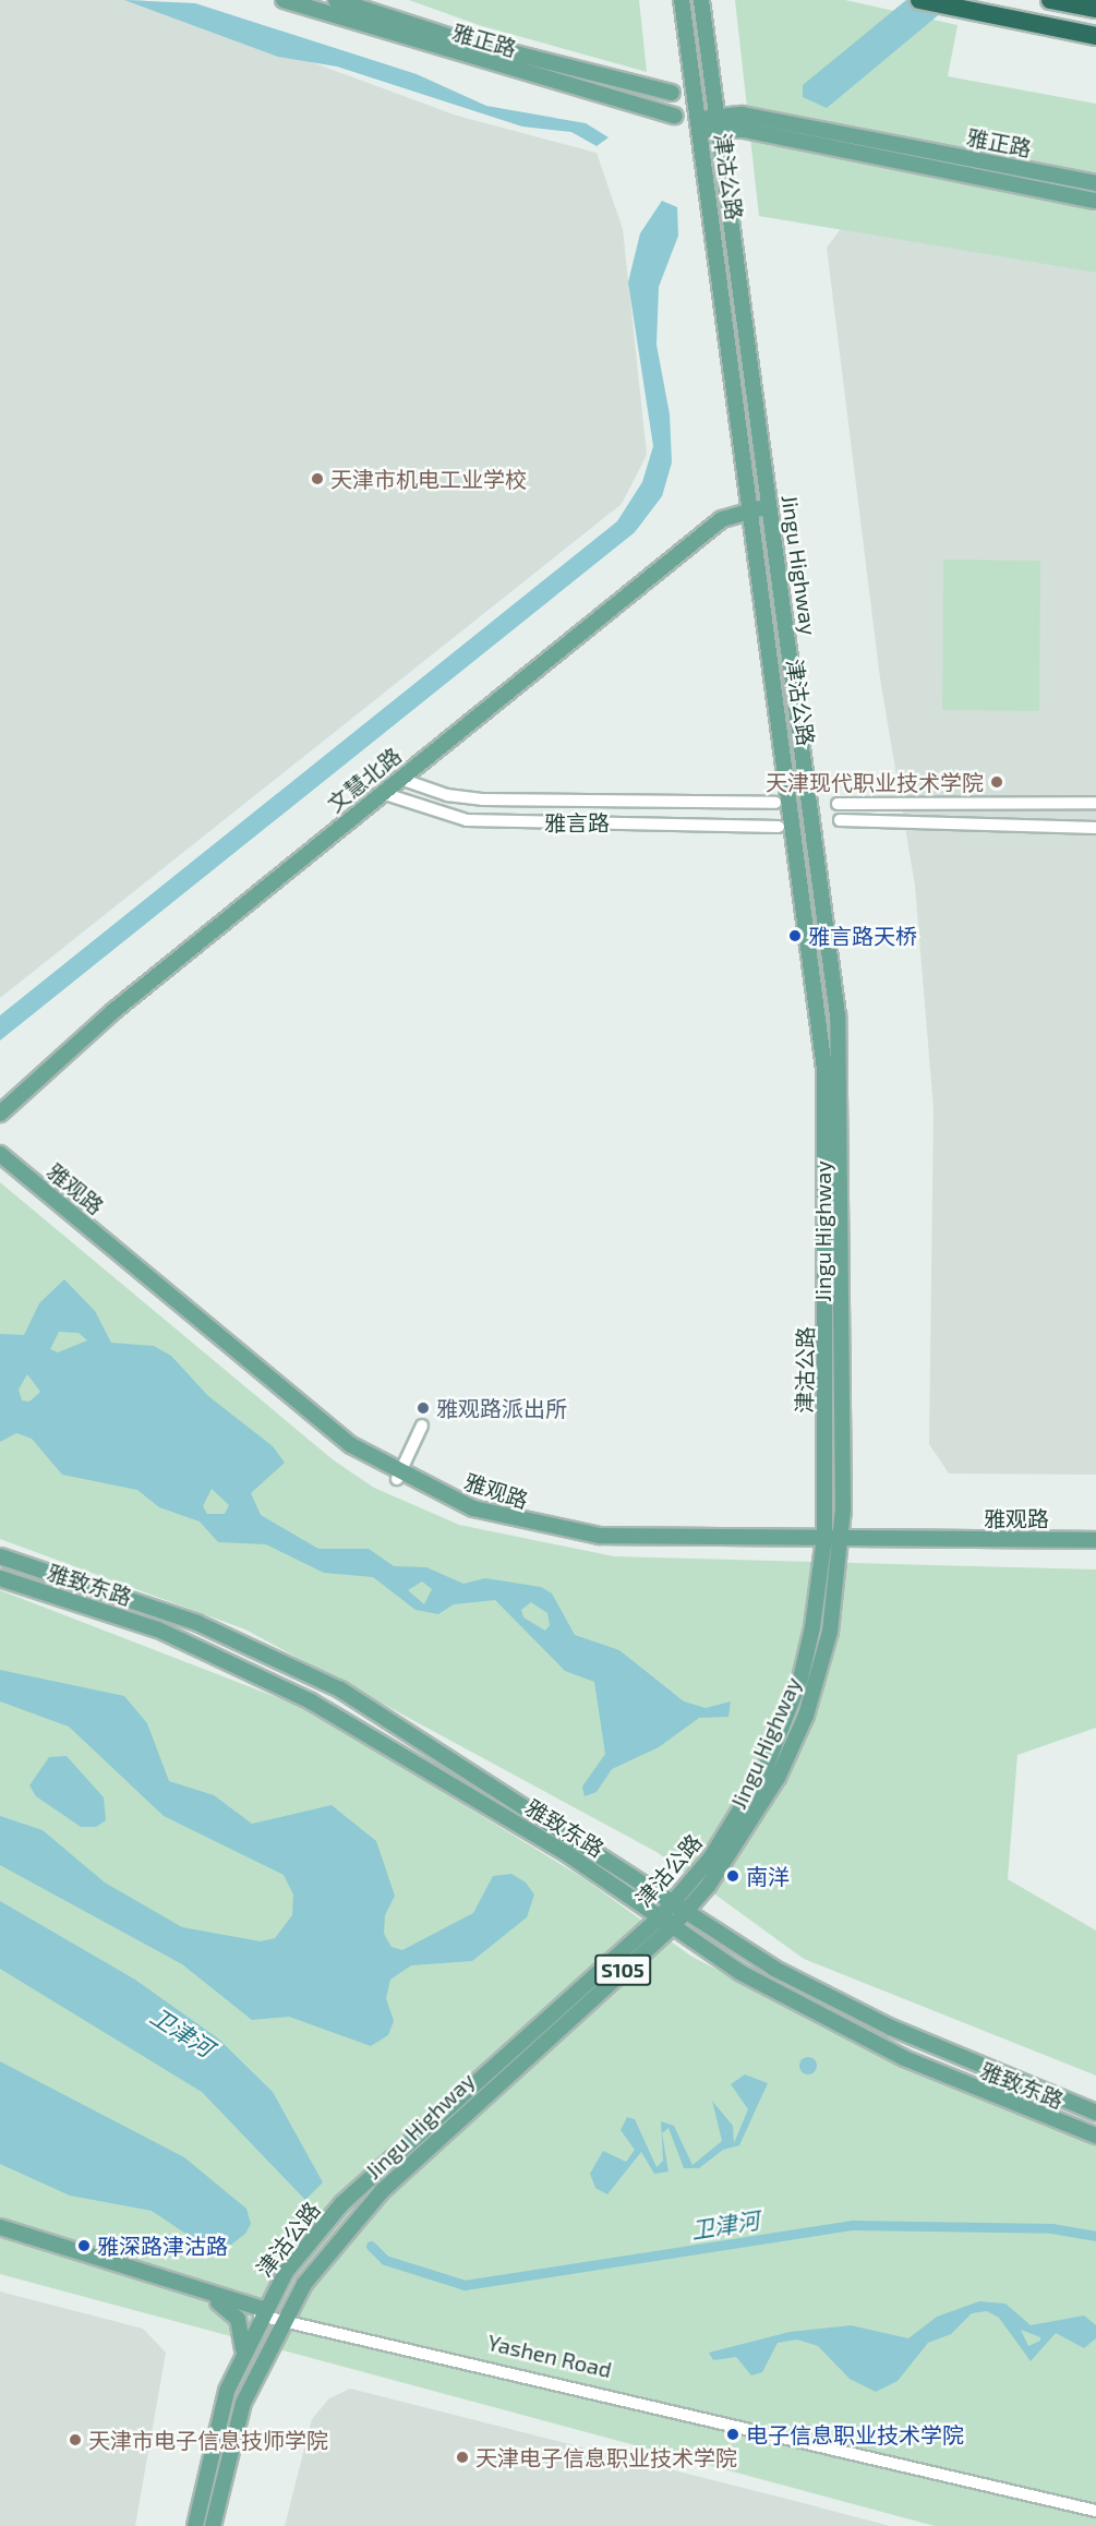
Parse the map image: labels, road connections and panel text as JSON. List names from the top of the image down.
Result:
{
  "streets": {
    "main road": [
      "雅正路",
      "津沽公路",
      "Jingu Highway",
      "文慧北路",
      "雅观路",
      "雅致东路",
      "S105",
      "Yashen Road"
    ],
    "street": ["雅言路"]
  },
  "crossings": [
    ["雅正路", "津沽公路"],
    ["雅正路", "Jingu Highway"],
    ["津沽公路", "Jingu Highway"],
    ["津沽公路", "文慧北路"],
    ["津沽公路", "雅观路"],
    ["津沽公路", "雅致东路"],
    ["津沽公路", "Yashen Road"],
    ["Jingu Highway", "文慧北路"],
    ["Jingu Highway", "雅观路"],
    ["Jingu Highway", "雅致东路"],
    ["Jingu Highway", "Yashen Road"],
    ["文慧北路", "雅言路"]
  ],
  "water": ["卫津河"],
  "places": [
    "天津市机电工业学校",
    "天津现代职业技术学院",
    "雅言路天桥",
    "雅观路派出所",
    "南洋",
    "雅深路津沽路",
    "电子信息职业技术学院",
    "天津市电子信息技师学院",
    "天津电子信息职业技术学院"
  ]
}
